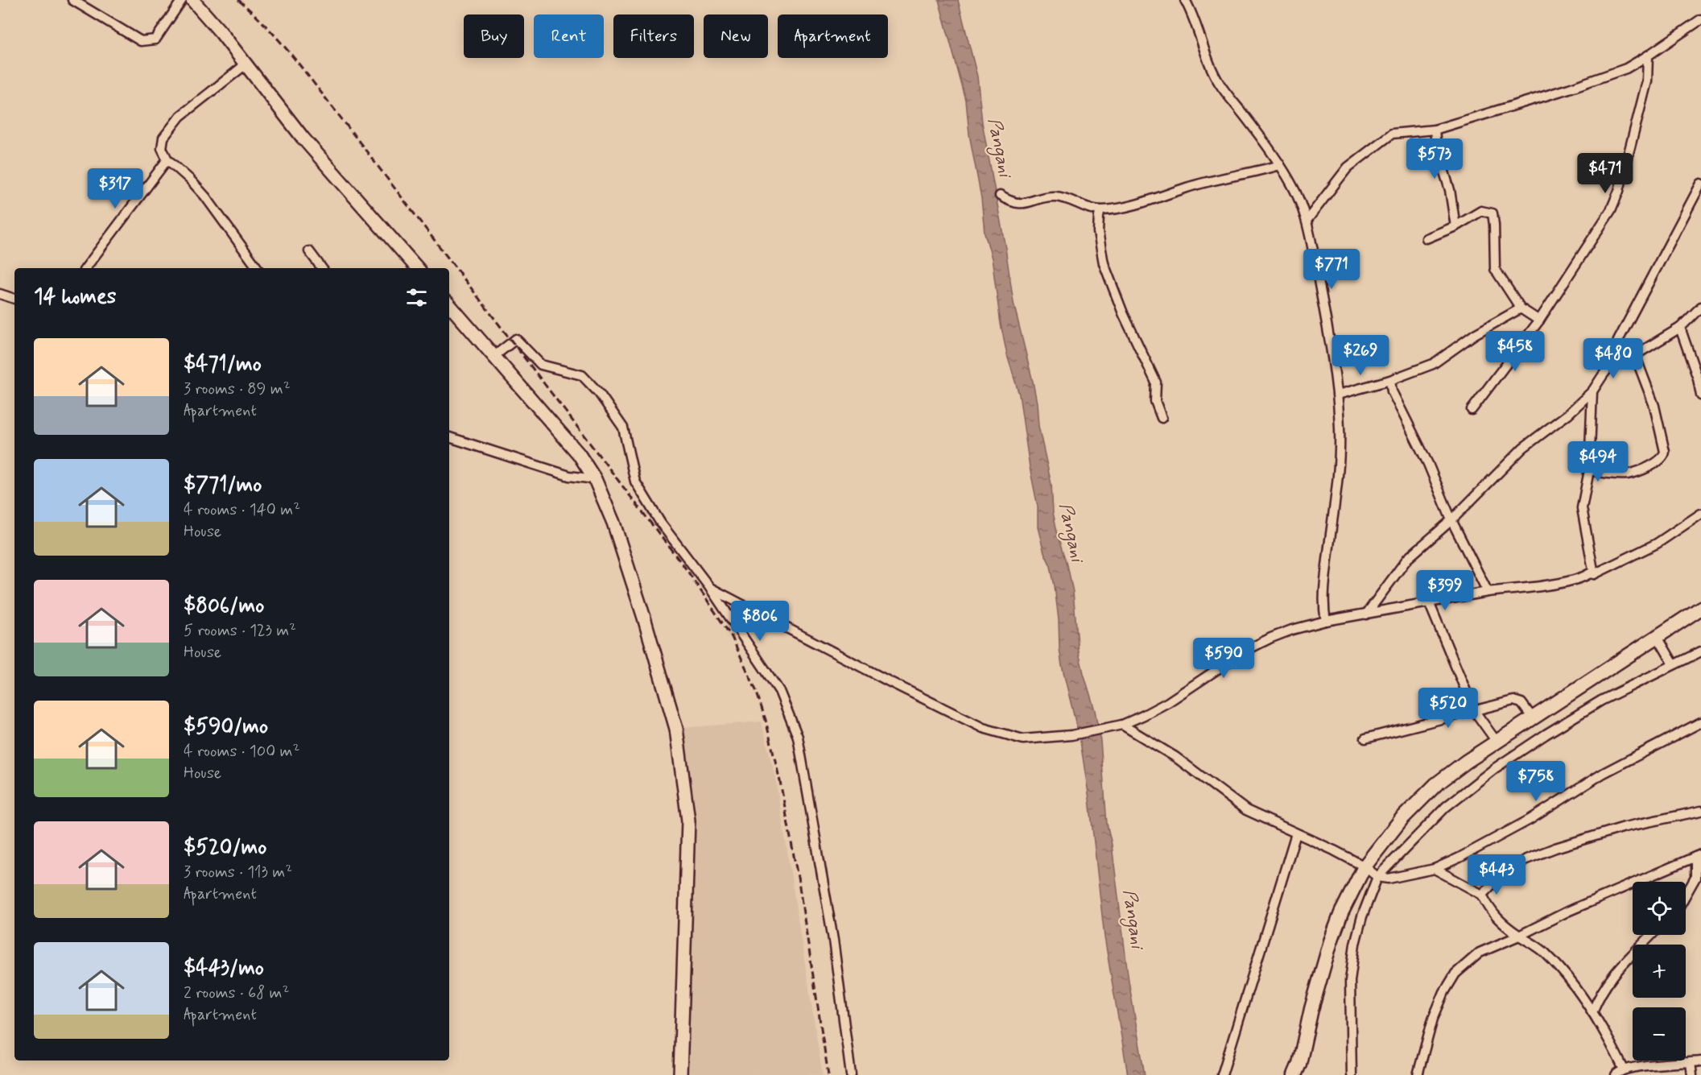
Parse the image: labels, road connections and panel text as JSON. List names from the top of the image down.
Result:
{
  "water": ["Pangani"],
  "page": {
    "chip": [
      "Buy",
      "Rent",
      "Filters",
      "New",
      "Apartment"
    ],
    "price": [
      "$573",
      "$471",
      "$317",
      "$771",
      "$458",
      "$269",
      "$480",
      "$494",
      "$399",
      "$806",
      "$590",
      "$520",
      "$758",
      "$443"
    ],
    "heading": "14 homes",
    "list": [
      {
        "name": "$471/mo",
        "note": "3 rooms · 89 m² · Apartment"
      },
      {
        "name": "$771/mo",
        "note": "4 rooms · 140 m² · House"
      },
      {
        "name": "$806/mo",
        "note": "5 rooms · 123 m² · House"
      },
      {
        "name": "$590/mo",
        "note": "4 rooms · 100 m² · House"
      },
      {
        "name": "$520/mo",
        "note": "3 rooms · 113 m² · Apartment"
      },
      {
        "name": "$443/mo",
        "note": "2 rooms · 68 m² · Apartment"
      }
    ],
    "map_buttons": ["+", "−"]
  }
}
